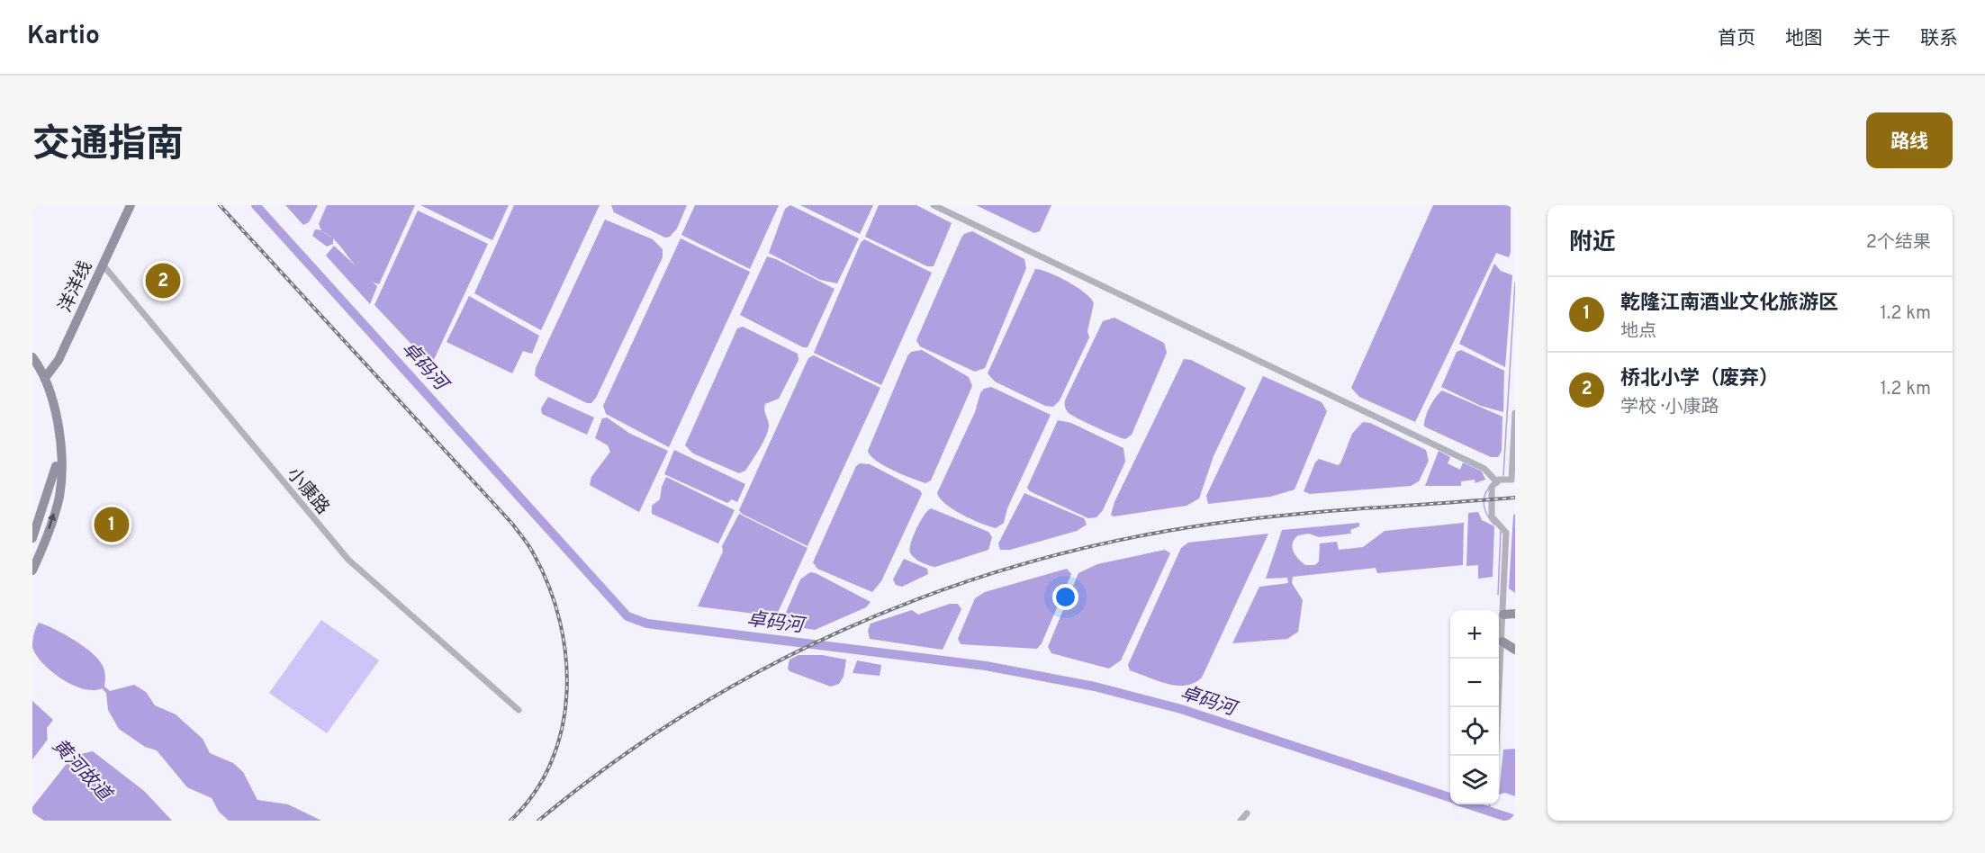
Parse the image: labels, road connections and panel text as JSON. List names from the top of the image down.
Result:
{
  "streets": {
    "main road": ["洋洋线"],
    "street": ["小康路"]
  },
  "crossings": [
    ["洋洋线", "小康路"]
  ],
  "water": ["卓码河", "黄河故道"],
  "page": {
    "header": "Kartio",
    "nav": [
      "首页",
      "地图",
      "关于",
      "联系"
    ],
    "title": "交通指南",
    "buttons": "路线",
    "heading": ["附近", "2个结果"],
    "pins": ["2", "1"],
    "list": [
      {
        "mark": "1",
        "name": "乾隆江南酒业文化旅游区",
        "note": "地点",
        "value": "1.2 km"
      },
      {
        "mark": "2",
        "name": "桥北小学（废弃）",
        "note": "学校 · 小康路",
        "value": "1.2 km"
      }
    ],
    "map_buttons": ["+", "−"]
  }
}
